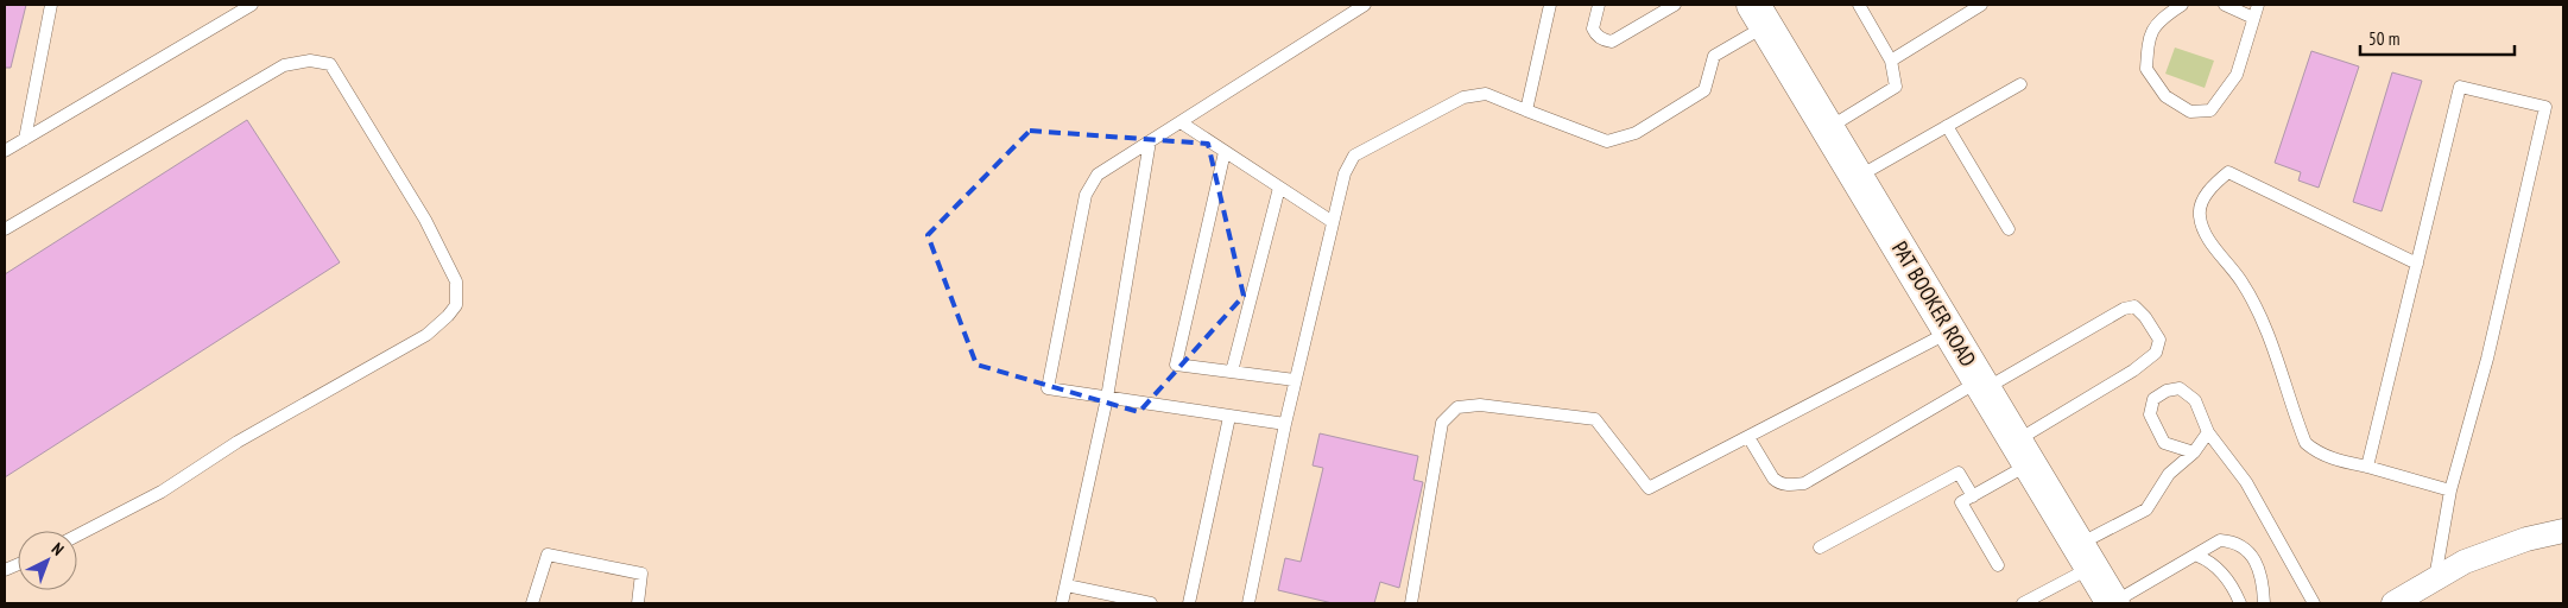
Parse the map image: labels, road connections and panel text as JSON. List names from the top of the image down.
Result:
{
  "streets": {
    "main road": ["PAT BOOKER ROAD"]
  },
  "scale_bar": "50 m",
  "north": "top right"
}
